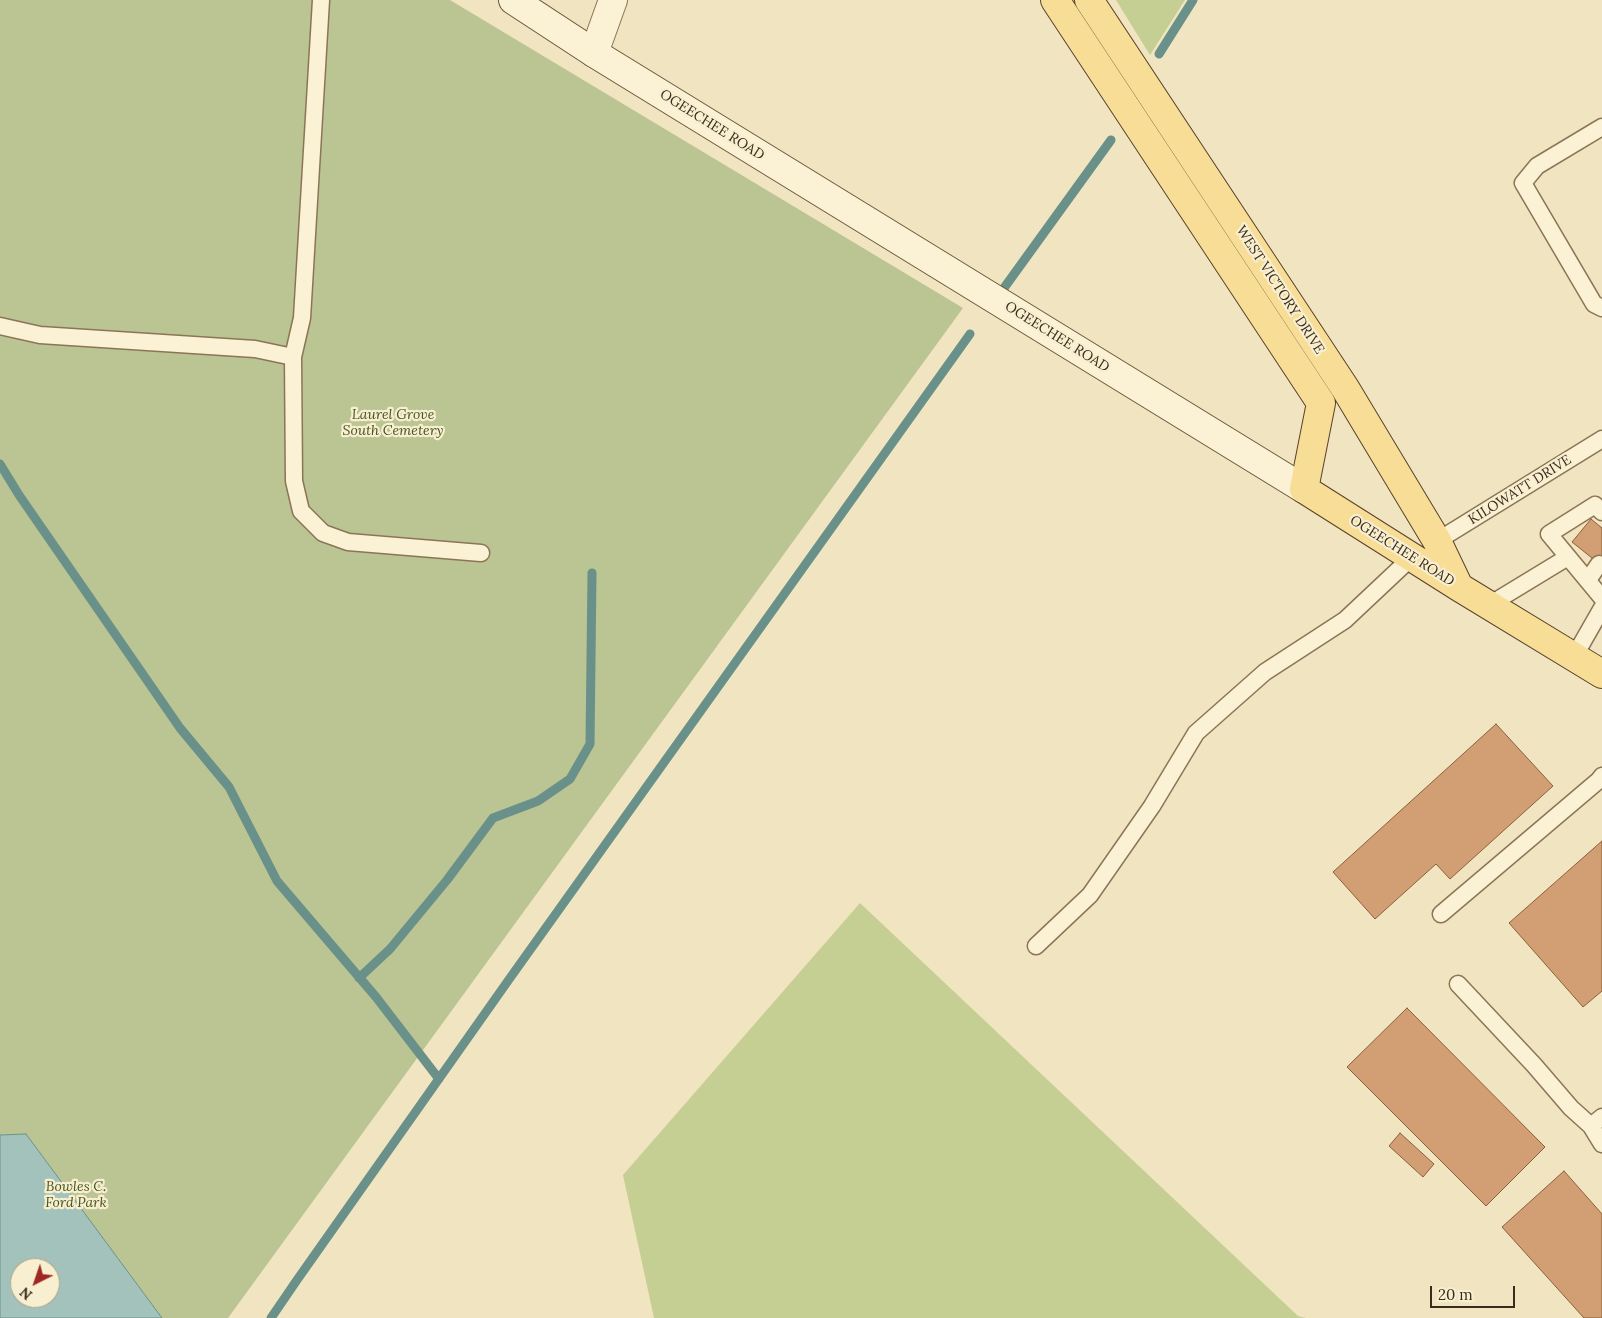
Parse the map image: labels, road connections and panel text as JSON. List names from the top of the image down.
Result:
{
  "streets": {
    "main road": ["OGEECHEE ROAD", "WEST VICTORY DRIVE"],
    "lane": ["KILOWATT DRIVE"]
  },
  "crossings": [
    ["OGEECHEE ROAD", "WEST VICTORY DRIVE"],
    ["WEST VICTORY DRIVE", "KILOWATT DRIVE"]
  ],
  "parks": ["Laurel Grove South Cemetery", "Bowles C. Ford Park"],
  "scale_bar": "20 m",
  "north": "bottom left"
}
